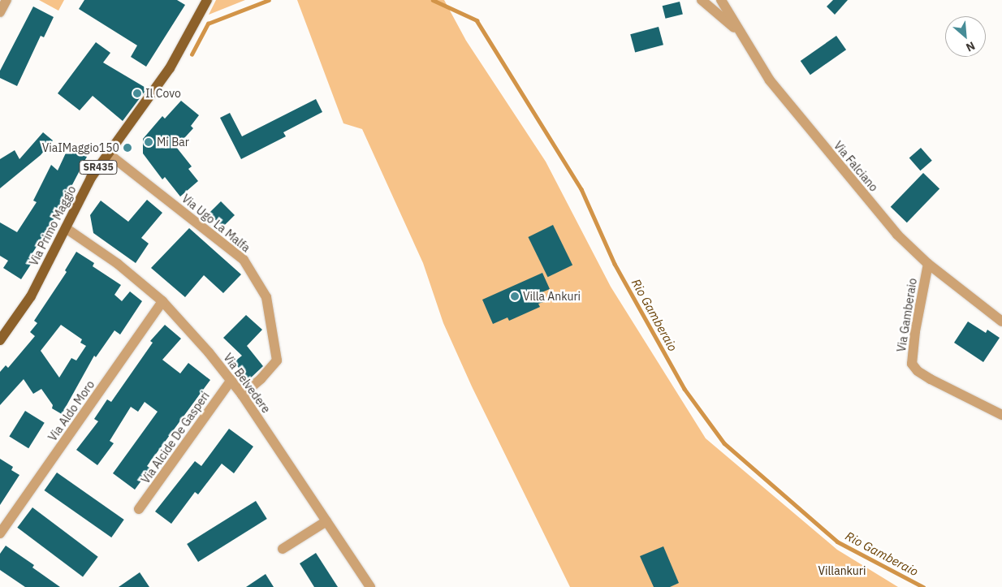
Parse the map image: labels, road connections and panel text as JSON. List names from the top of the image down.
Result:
{
  "streets": {
    "main road": ["SR435", "Via Primo Maggio"],
    "street": [
      "Via Falciano",
      "Via Ugo La Malfa",
      "Via Gamberaio",
      "Via Belvedere",
      "Via Aldo Moro",
      "Via Alcide De Gasperi"
    ]
  },
  "crossings": [
    ["Via Falciano", "Via Gamberaio"],
    ["Via Ugo La Malfa", "Via Primo Maggio"],
    ["Via Ugo La Malfa", "Via Belvedere"],
    ["Via Primo Maggio", "Via Belvedere"],
    ["Via Belvedere", "Via Aldo Moro"],
    ["Via Belvedere", "Via Alcide De Gasperi"]
  ],
  "water": ["Rio Gamberaio"],
  "parks": ["Villankuri"],
  "places": [
    "Il Covo",
    "Mi Bar",
    "ViaIMaggio150",
    "Villa Ankuri"
  ],
  "north": "bottom right"
}
